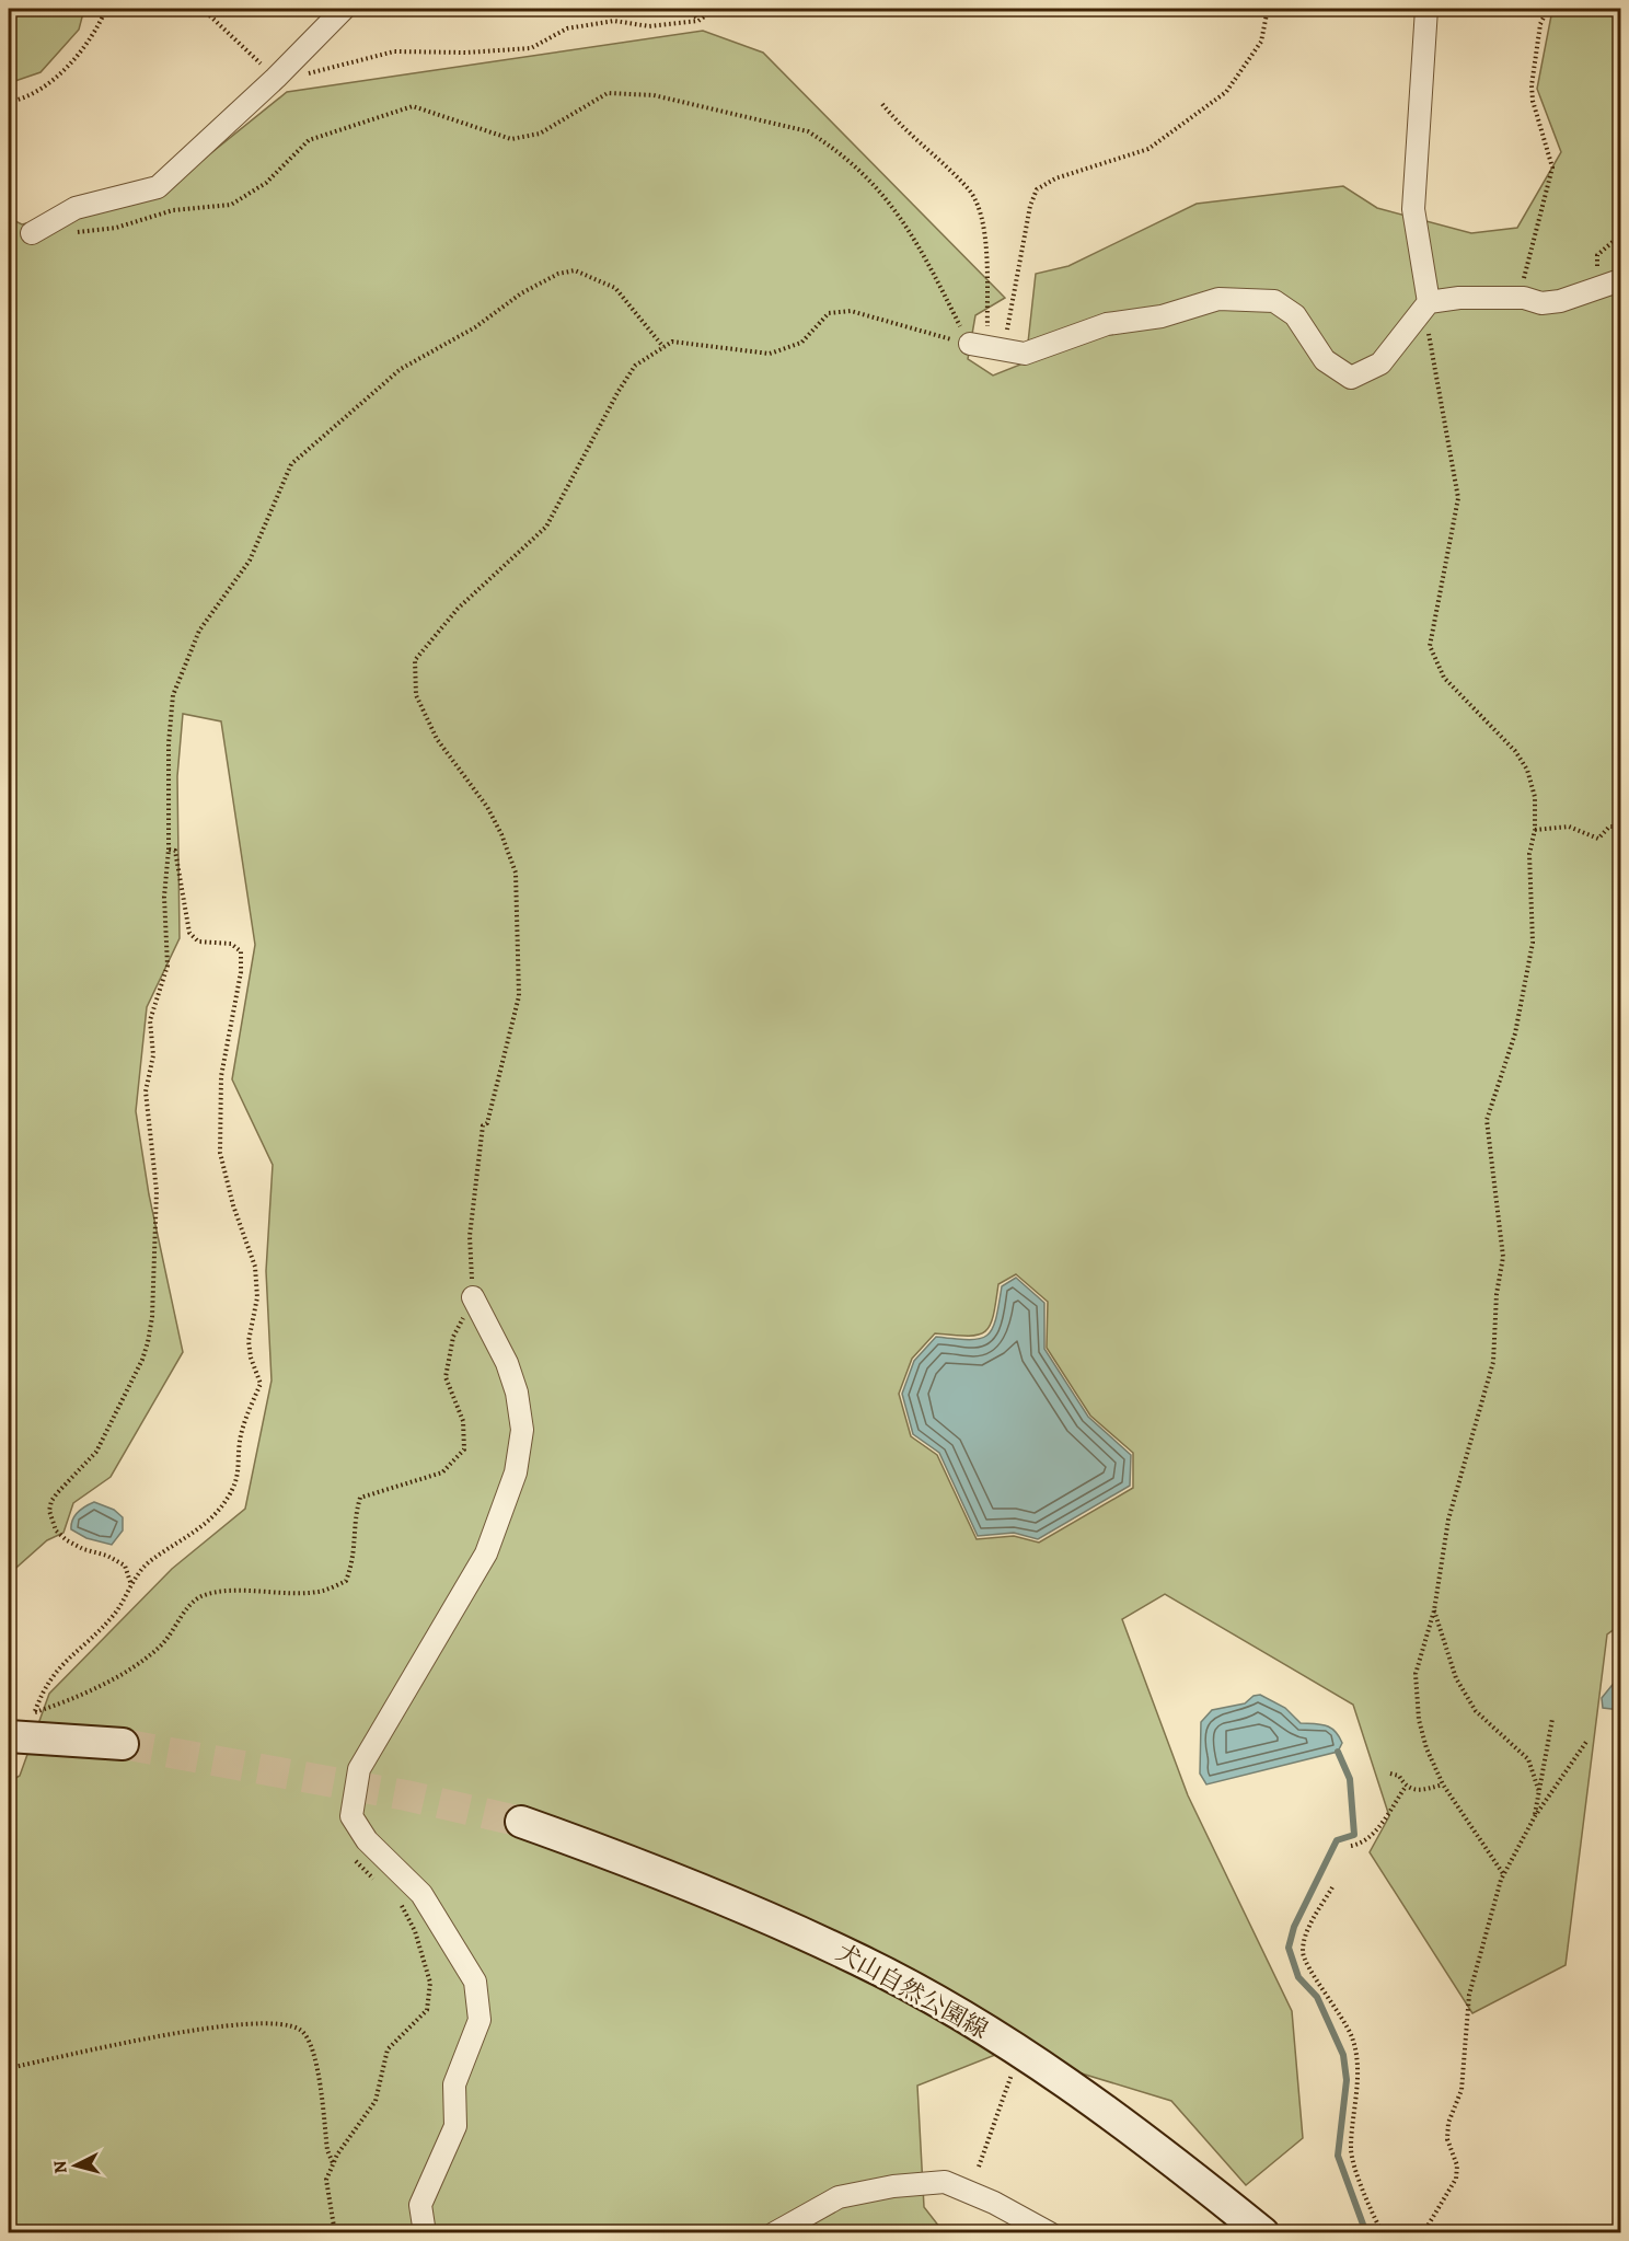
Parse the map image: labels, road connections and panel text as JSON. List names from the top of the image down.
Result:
{
  "streets": {
    "main road": ["犬山自然公園線"]
  },
  "north": "left"
}
